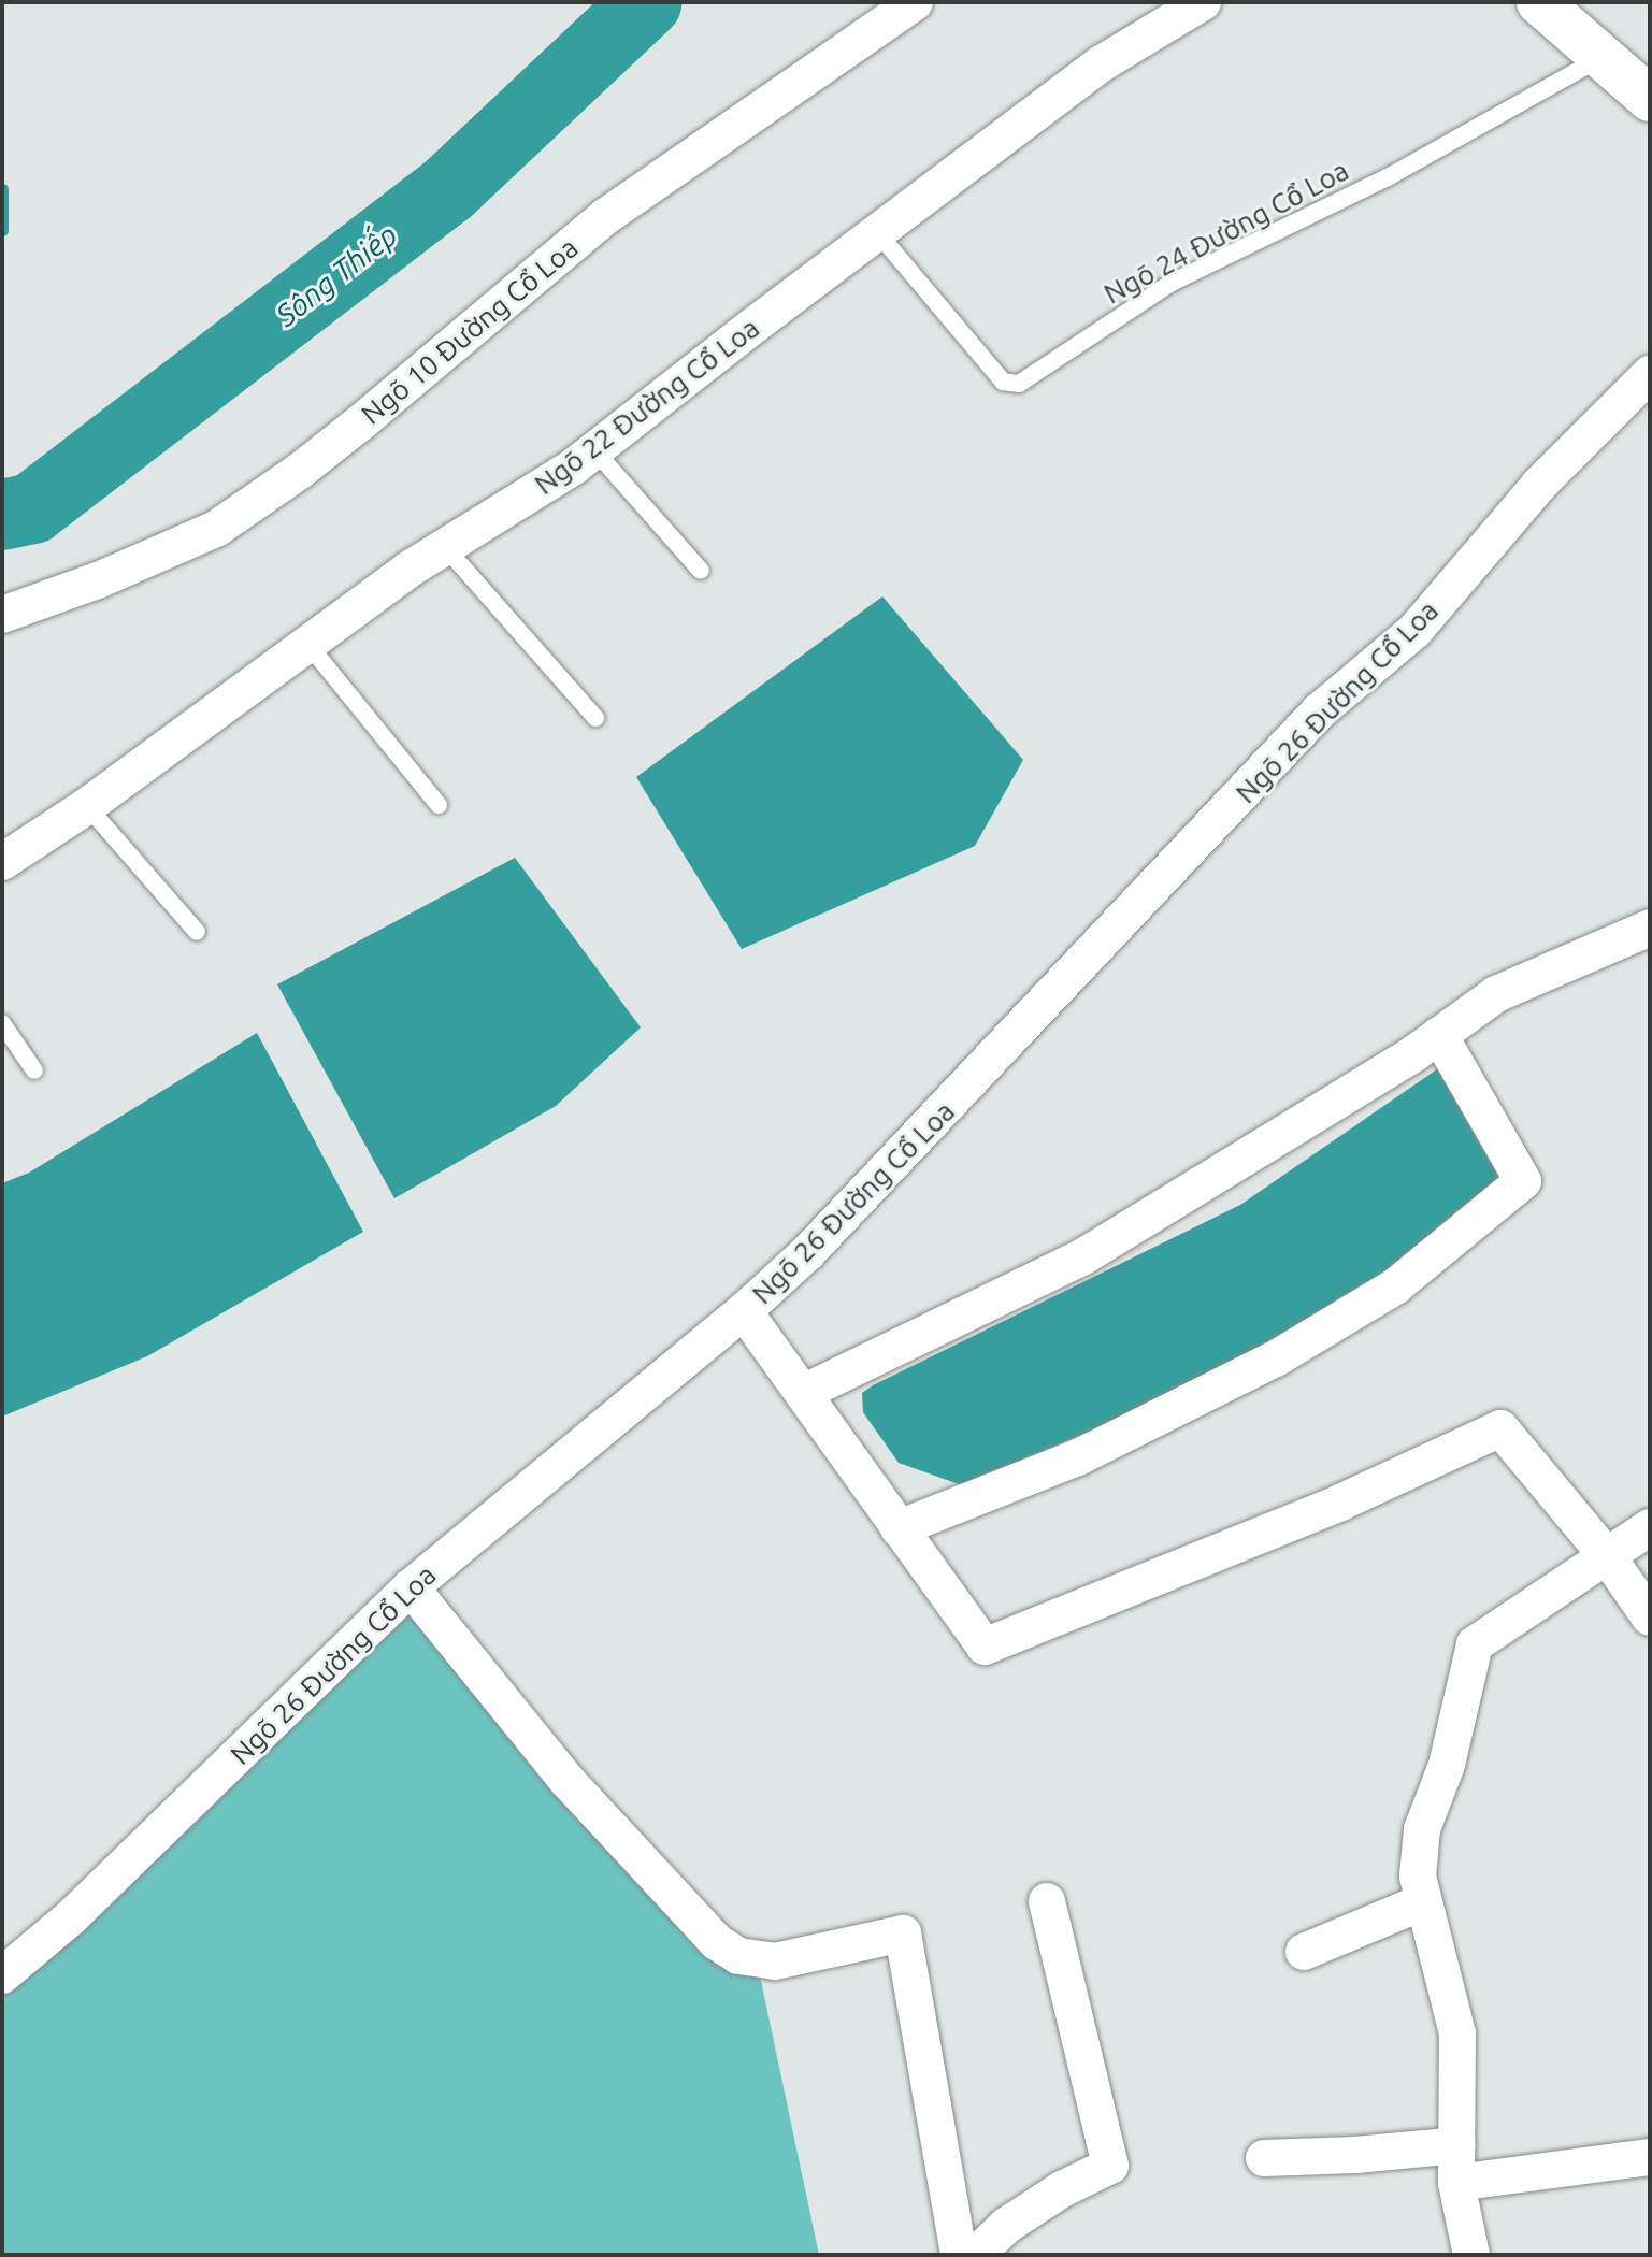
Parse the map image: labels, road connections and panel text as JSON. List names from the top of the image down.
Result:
{
  "streets": {
    "street": ["Ngõ 10 Đường Cổ Loa", "Ngõ 22 Đường Cổ Loa", "Ngõ 26 Đường Cổ Loa"],
    "lane": ["Ngõ 24 Đường Cổ Loa"]
  },
  "crossings": [
    ["Ngõ 24 Đường Cổ Loa", "Ngõ 22 Đường Cổ Loa"]
  ],
  "water": ["Sông Thiếp"]
}
